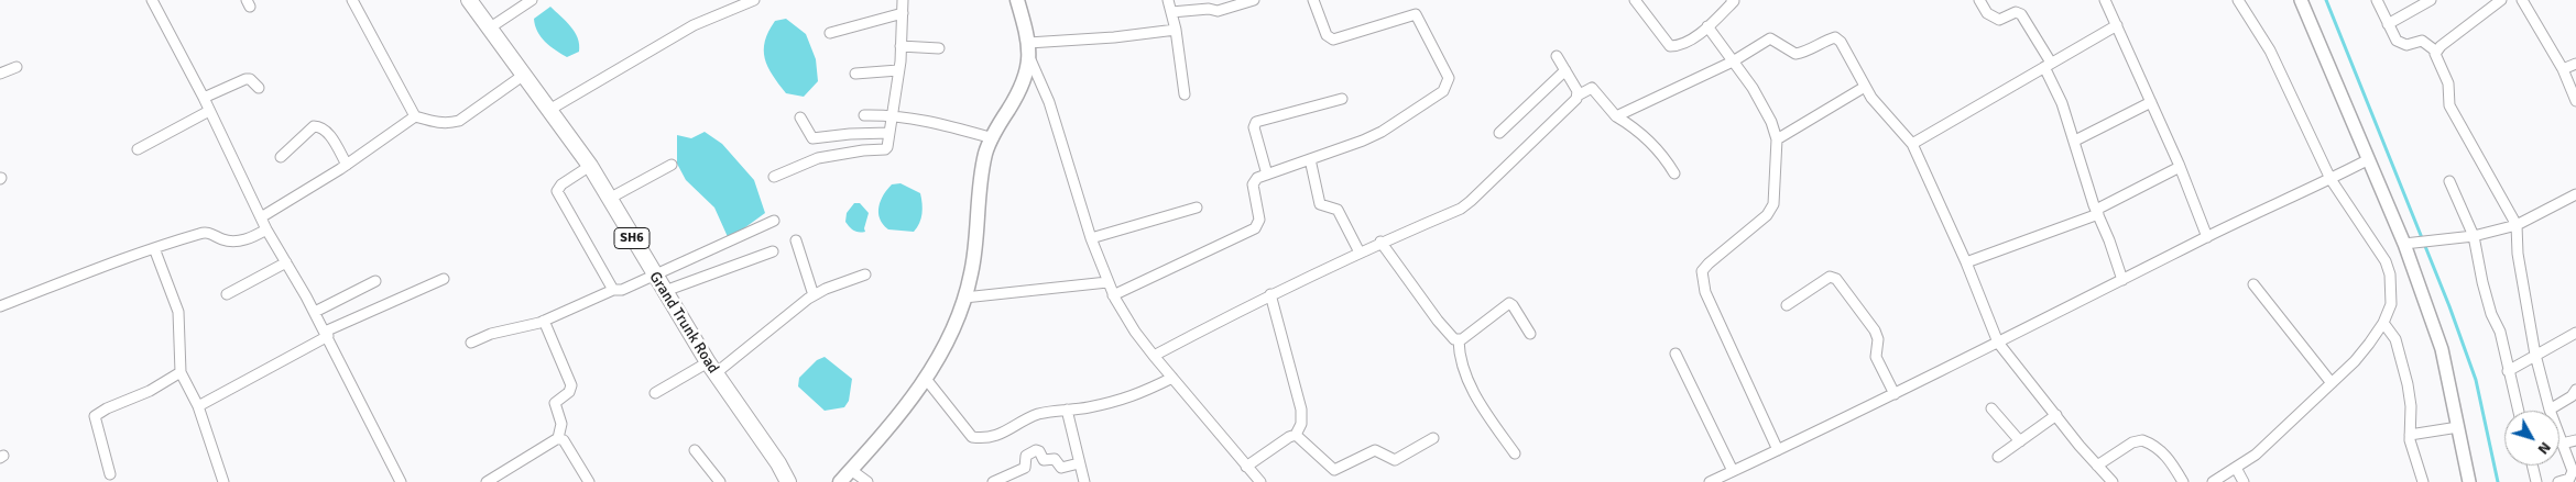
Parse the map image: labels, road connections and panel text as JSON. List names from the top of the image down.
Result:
{
  "streets": {
    "main road": ["SH6", "Grand Trunk Road"]
  },
  "north": "bottom right"
}
